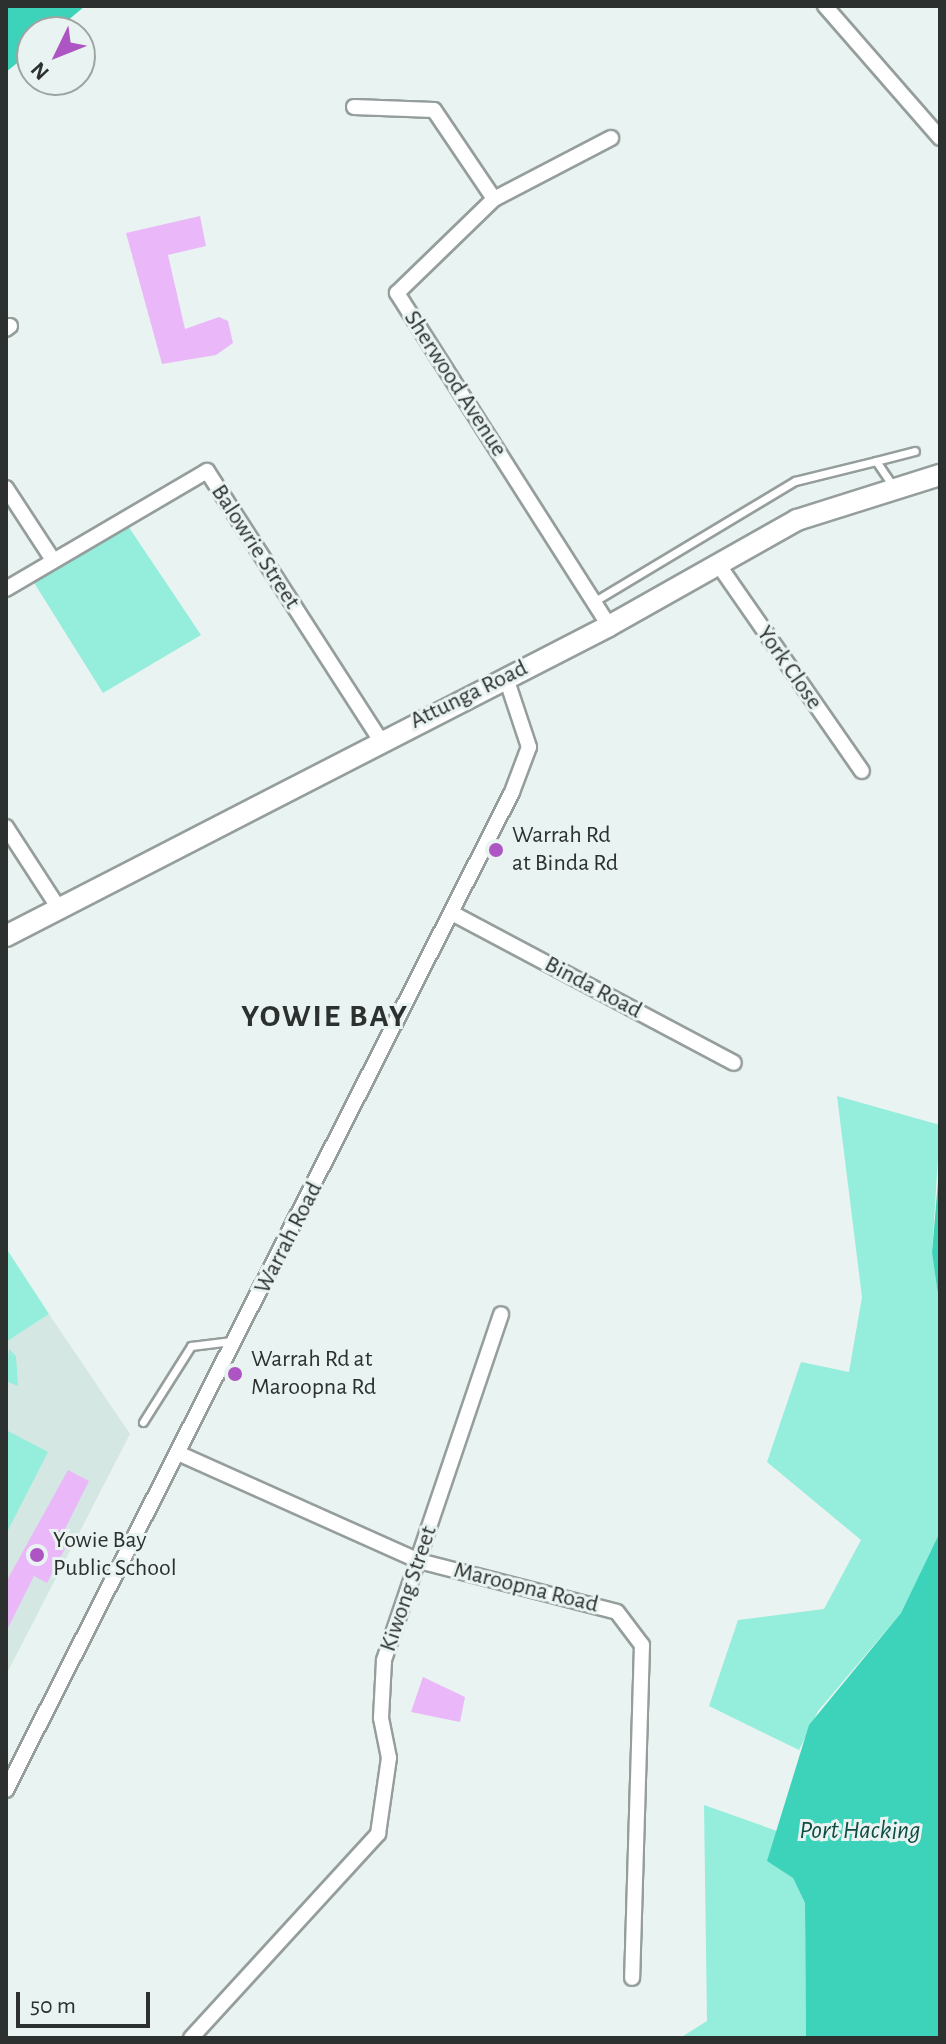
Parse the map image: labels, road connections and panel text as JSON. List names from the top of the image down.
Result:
{
  "streets": {
    "street": [
      "Sherwood Avenue",
      "Balowrie Street",
      "York Close",
      "Attunga Road",
      "Binda Road",
      "Warrah Road",
      "Maroopna Road",
      "Kiwong Street"
    ]
  },
  "crossings": [
    ["Sherwood Avenue", "Attunga Road"],
    ["Balowrie Street", "Attunga Road"],
    ["York Close", "Attunga Road"],
    ["Attunga Road", "Warrah Road"],
    ["Binda Road", "Warrah Road"],
    ["Warrah Road", "Maroopna Road"],
    ["Maroopna Road", "Kiwong Street"]
  ],
  "districts": ["YOWIE BAY"],
  "water": ["Port Hacking"],
  "places": ["Warrah Rd at Binda Rd", "Warrah Rd at Maroopna Rd", "Yowie Bay Public School"],
  "scale_bar": "50 m",
  "north": "bottom left"
}
